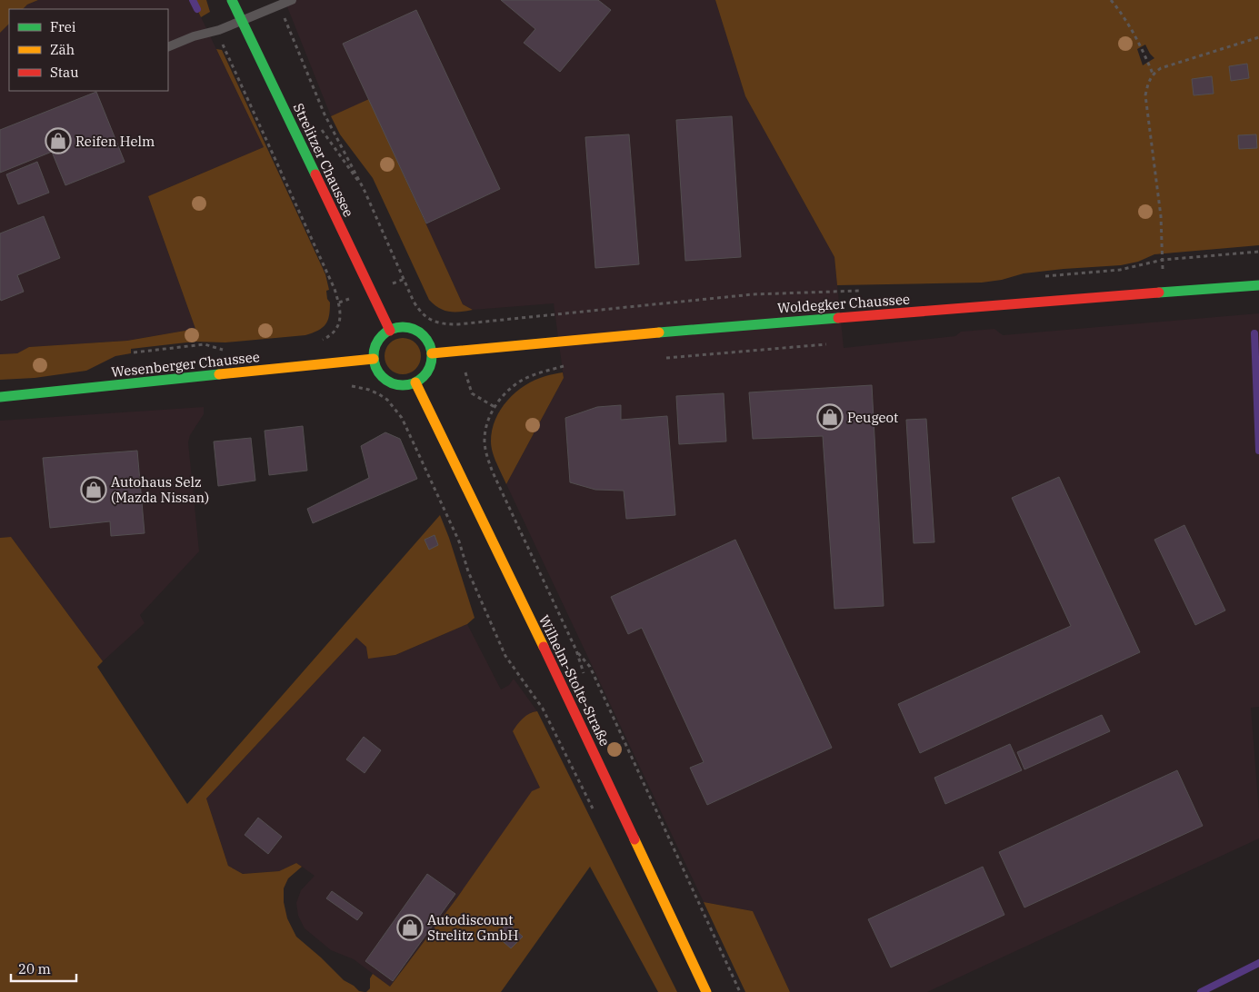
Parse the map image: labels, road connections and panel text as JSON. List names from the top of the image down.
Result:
{
  "streets": {
    "main road": [
      "Strelitzer Chaussee",
      "Woldegker Chaussee",
      "Wesenberger Chaussee",
      "Wilhelm-Stolte-Straße"
    ]
  },
  "crossings": [
    ["Strelitzer Chaussee", "Woldegker Chaussee"],
    ["Strelitzer Chaussee", "Wesenberger Chaussee"],
    ["Strelitzer Chaussee", "Wilhelm-Stolte-Straße"],
    ["Woldegker Chaussee", "Wesenberger Chaussee"],
    ["Woldegker Chaussee", "Wilhelm-Stolte-Straße"],
    ["Wesenberger Chaussee", "Wilhelm-Stolte-Straße"]
  ],
  "places": {
    "shop": [
      "Reifen Helm",
      "Peugeot",
      "Autohaus Selz (Mazda Nissan)",
      "Autodiscount Strelitz GmbH"
    ]
  },
  "legend": ["Frei", "Zäh", "Stau"],
  "scale_bar": "20 m"
}
